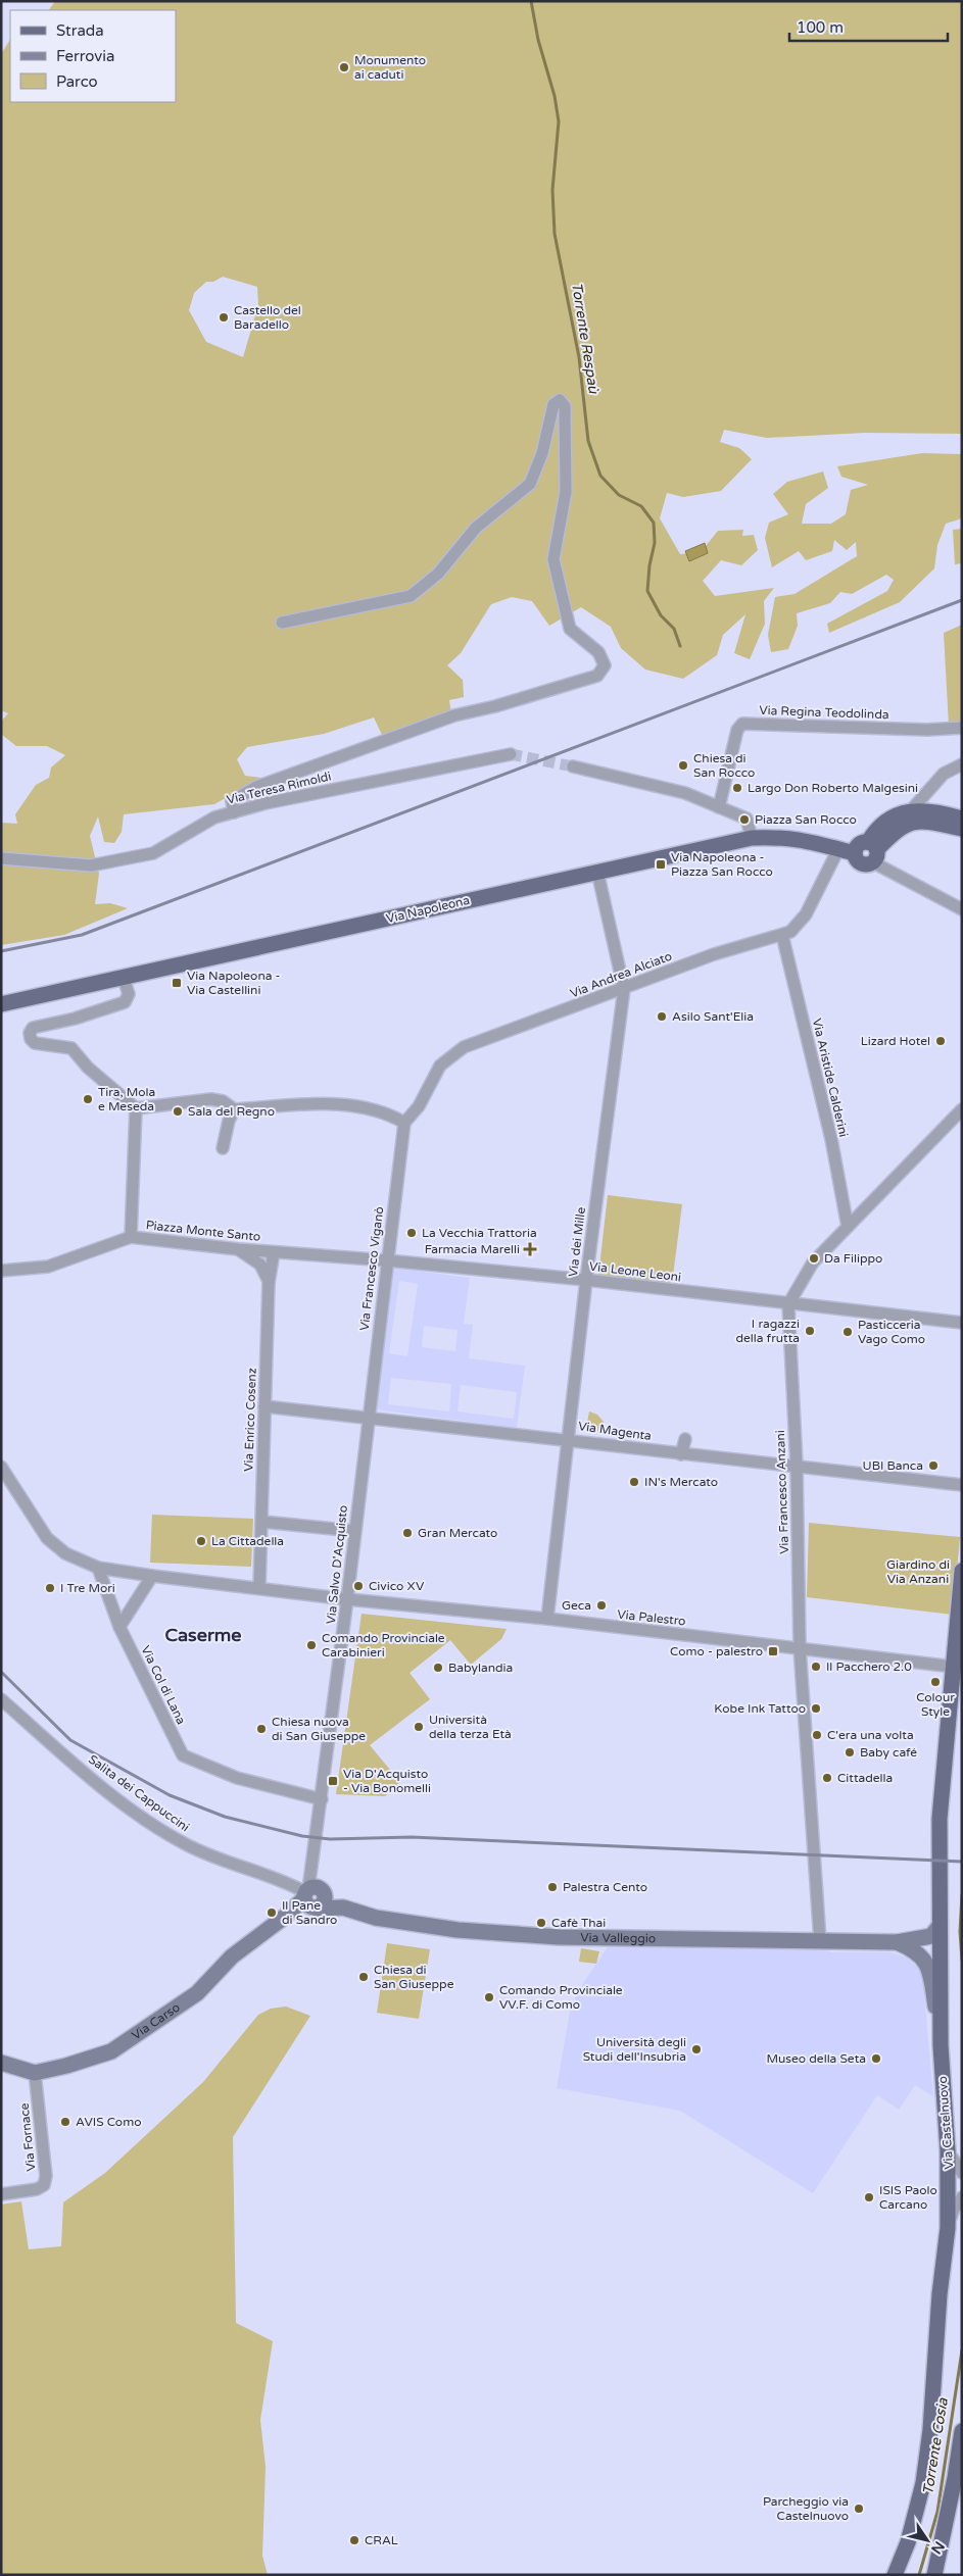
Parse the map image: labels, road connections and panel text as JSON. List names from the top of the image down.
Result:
{
  "streets": {
    "main road": ["Via Napoleona", "Via Castelnuovo"],
    "street": [
      "Via Regina Teodolinda",
      "Via Teresa Rimoldi",
      "Via Andrea Alciato",
      "Via Aristide Calderini",
      "Piazza Monte Santo",
      "Via dei Mille",
      "Via Francesco Viganò",
      "Via Leone Leoni",
      "Via Enrico Cosenz",
      "Via Magenta",
      "Via Francesco Anzani",
      "Via Salvo D'Acquisto",
      "Via Palestro",
      "Via Col di Lana",
      "Salita dei Cappuccini",
      "Via Valleggio",
      "Via Carso",
      "Via Fornace"
    ]
  },
  "crossings": [
    ["Via Napoleona", "Via Andrea Alciato"],
    ["Via Napoleona", "Via dei Mille"],
    ["Via Andrea Alciato", "Via Aristide Calderini"],
    ["Via Andrea Alciato", "Via dei Mille"],
    ["Via Andrea Alciato", "Via Francesco Viganò"],
    ["Piazza Monte Santo", "Via Leone Leoni"],
    ["Piazza Monte Santo", "Via Enrico Cosenz"],
    ["Via dei Mille", "Via Leone Leoni"],
    ["Via dei Mille", "Via Magenta"],
    ["Via dei Mille", "Via Palestro"],
    ["Via Francesco Viganò", "Via Leone Leoni"],
    ["Via Francesco Viganò", "Via Magenta"],
    ["Via Francesco Viganò", "Via Salvo D'Acquisto"],
    ["Via Leone Leoni", "Via Enrico Cosenz"],
    ["Via Leone Leoni", "Via Francesco Anzani"],
    ["Via Enrico Cosenz", "Via Magenta"],
    ["Via Enrico Cosenz", "Via Palestro"],
    ["Via Magenta", "Via Francesco Anzani"],
    ["Via Magenta", "Via Salvo D'Acquisto"],
    ["Via Francesco Anzani", "Via Palestro"],
    ["Via Francesco Anzani", "Via Valleggio"],
    ["Via Salvo D'Acquisto", "Via Palestro"],
    ["Via Salvo D'Acquisto", "Via Col di Lana"],
    ["Via Salvo D'Acquisto", "Salita dei Cappuccini"],
    ["Via Salvo D'Acquisto", "Via Valleggio"],
    ["Via Salvo D'Acquisto", "Via Carso"],
    ["Via Palestro", "Via Castelnuovo"],
    ["Salita dei Cappuccini", "Via Valleggio"],
    ["Salita dei Cappuccini", "Via Carso"],
    ["Via Valleggio", "Via Carso"],
    ["Via Valleggio", "Via Castelnuovo"],
    ["Via Carso", "Via Fornace"]
  ],
  "districts": ["Caserme"],
  "water": ["Torrente Respaù", "Torrente Cosia"],
  "parks": ["Giardino di Via Anzani"],
  "places": {
    "other": [
      "Monumento ai caduti",
      "Castello del Baradello",
      "Chiesa di San Rocco",
      "Largo Don Roberto Malgesini",
      "Piazza San Rocco",
      "Asilo Sant'Elia",
      "Lizard Hotel",
      "Tira, Mola e Meseda",
      "Sala del Regno",
      "La Vecchia Trattoria",
      "Da Filippo",
      "I ragazzi della frutta",
      "Pasticceria Vago Como",
      "UBI Banca",
      "IN's Mercato",
      "Gran Mercato",
      "La Cittadella",
      "Civico XV",
      "I Tre Mori",
      "Geca",
      "Comando Provinciale Carabinieri",
      "Il Pacchero 2.0",
      "Babylandia",
      "Colour Style",
      "Kobe Ink Tattoo",
      "Università della terza Età",
      "Chiesa nuova di San Giuseppe",
      "C'era una volta",
      "Baby café",
      "Cittadella",
      "Palestra Cento",
      "Il Pane di Sandro",
      "Cafè Thai",
      "Chiesa di San Giuseppe",
      "Comando Provinciale VV.F. di Como",
      "Università degli Studi dell'Insubria",
      "Museo della Seta",
      "AVIS Como",
      "ISIS Paolo Carcano",
      "Parcheggio via Castelnuovo",
      "CRAL"
    ],
    "transit": [
      "Via Napoleona - Piazza San Rocco",
      "Via Napoleona - Via Castellini",
      "Como - palestro",
      "Via D'Acquisto - Via Bonomelli"
    ],
    "health": ["Farmacia Marelli"]
  },
  "legend": ["Strada", "Ferrovia", "Parco"],
  "scale_bar": "100 m",
  "north": "bottom right"
}
